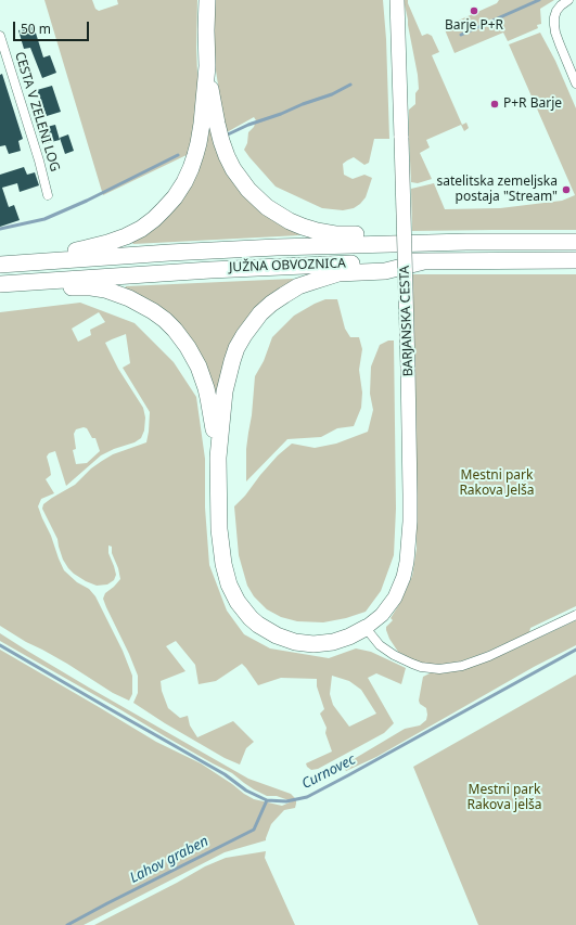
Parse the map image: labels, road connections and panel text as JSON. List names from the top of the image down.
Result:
{
  "streets": {
    "highway": ["JUŽNA OBVOZNICA"],
    "main road": ["BARJANSKA CESTA"],
    "street": ["CESTA V ZELENI LOG"]
  },
  "water": ["Curnovec", "Lahov graben"],
  "parks": ["Mestni park Rakova Jelša", "Mestni park Rakova jelša"],
  "places": ["Barje P+R", "P+R Barje", "satelitska zemeljska postaja \"Stream\""],
  "scale_bar": "50 m"
}
